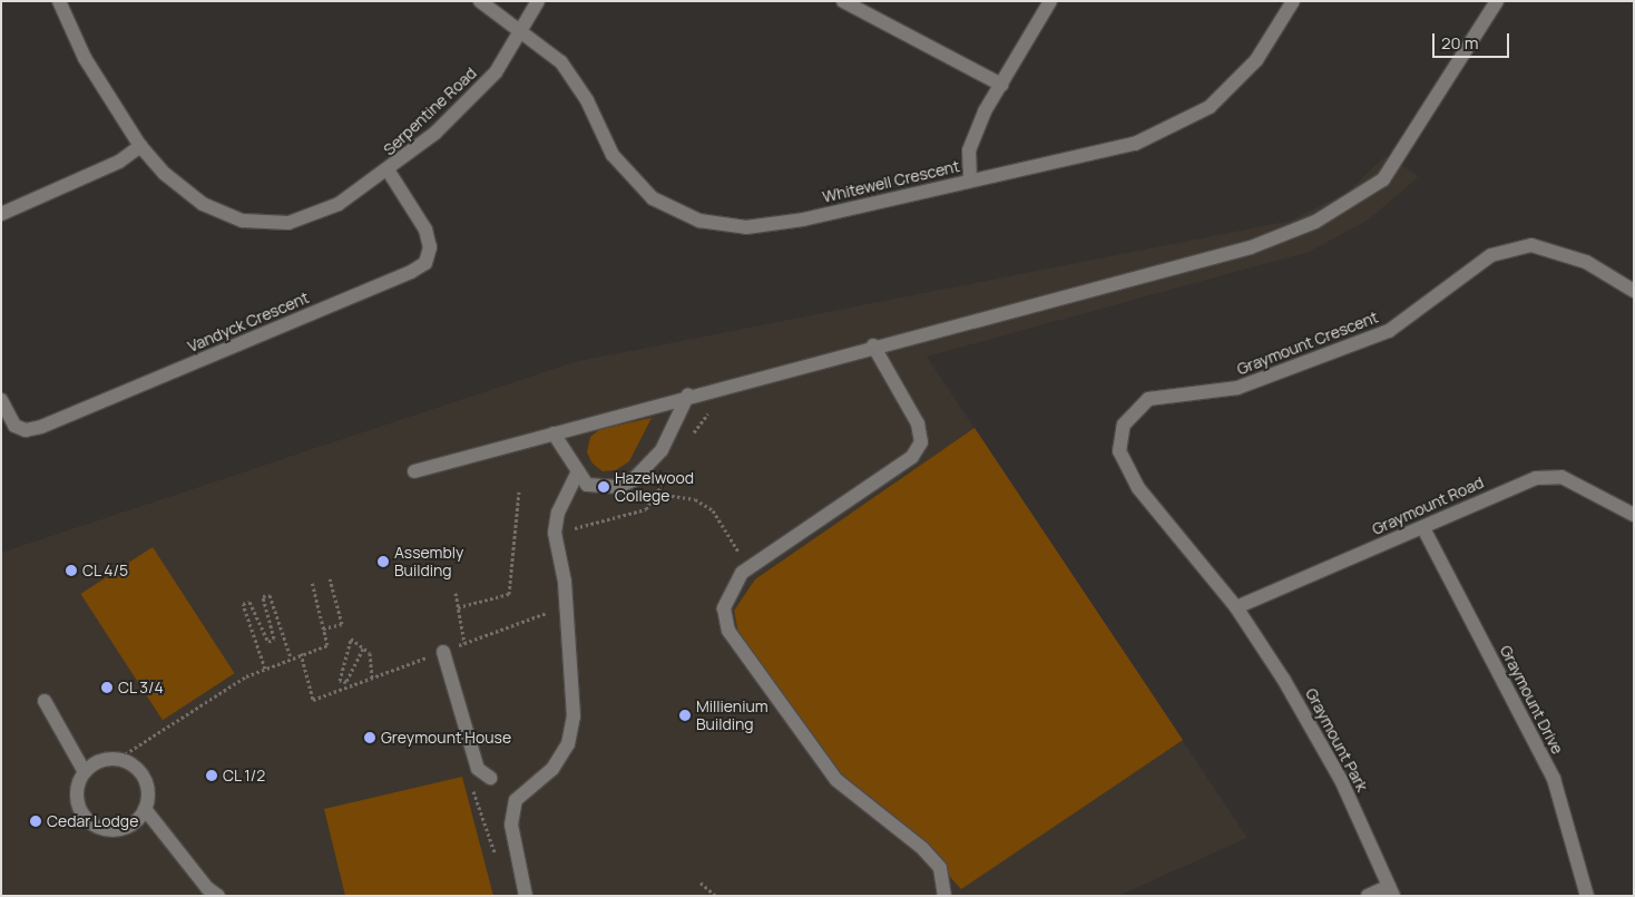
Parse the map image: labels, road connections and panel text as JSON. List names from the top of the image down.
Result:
{
  "streets": {
    "street": [
      "Serpentine Road",
      "Whitewell Crescent",
      "Vandyck Crescent",
      "Graymount Crescent",
      "Graymount Road",
      "Graymount Drive",
      "Graymount Park"
    ]
  },
  "crossings": [
    ["Serpentine Road", "Whitewell Crescent"],
    ["Serpentine Road", "Vandyck Crescent"],
    ["Graymount Crescent", "Graymount Road"],
    ["Graymount Crescent", "Graymount Park"],
    ["Graymount Road", "Graymount Drive"],
    ["Graymount Road", "Graymount Park"]
  ],
  "places": [
    "Hazelwood College",
    "Assembly Building",
    "CL 4/5",
    "CL 3/4",
    "Millienium Building",
    "Greymount House",
    "CL 1/2",
    "Cedar Lodge"
  ],
  "scale_bar": "20 m"
}
